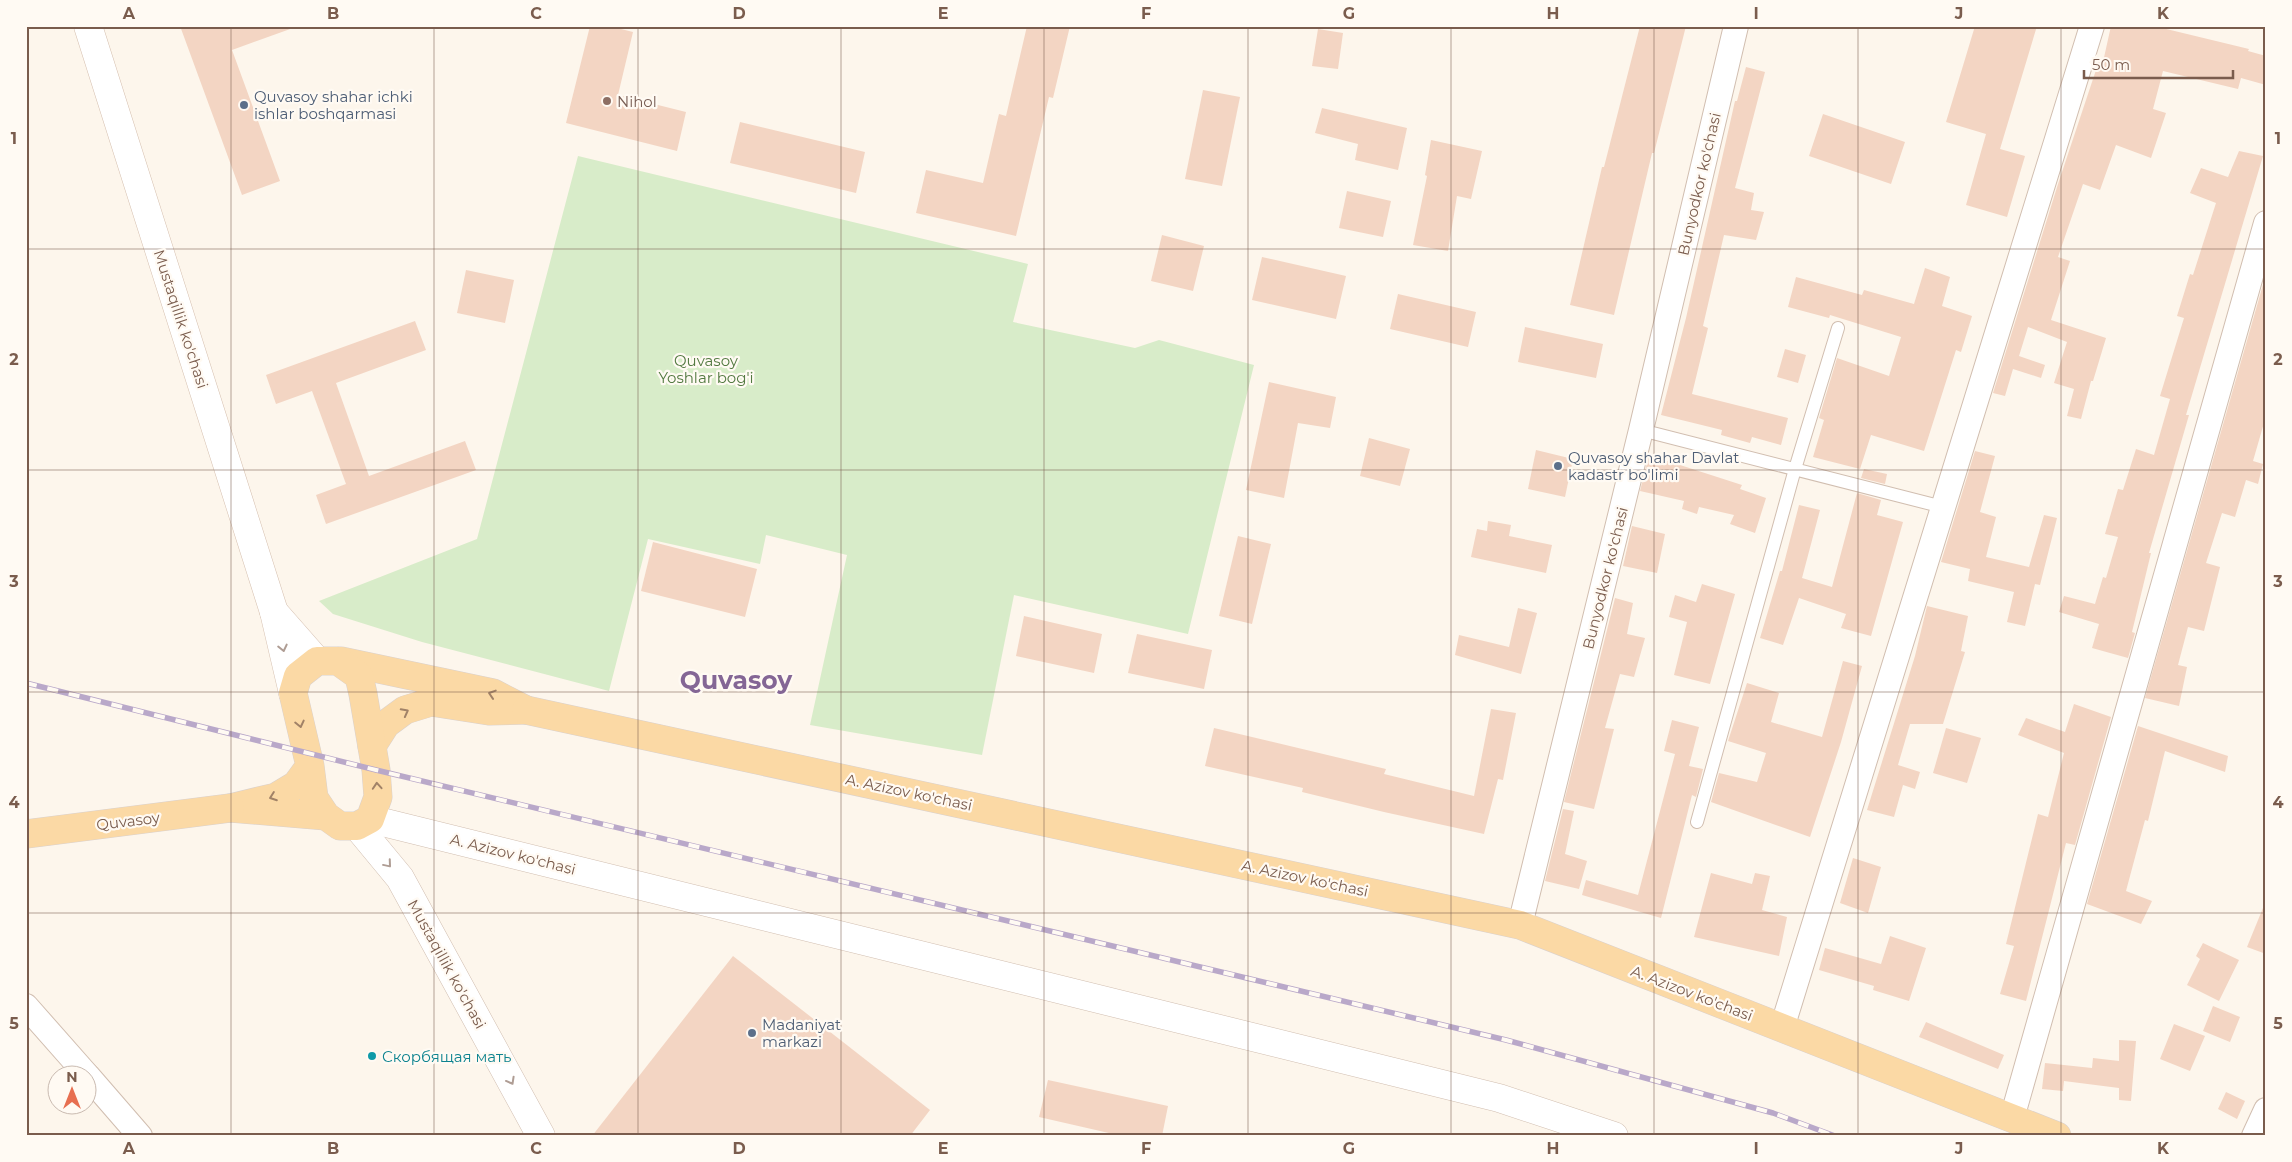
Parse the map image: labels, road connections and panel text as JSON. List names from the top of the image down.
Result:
{
  "streets": {
    "main road": ["A. Azizov ko'chasi", "Quvasoy"],
    "street": ["Bunyodkor ko'chasi", "Mustaqillik ko'chasi"]
  },
  "crossings": [
    ["Bunyodkor ko'chasi", "A. Azizov ko'chasi"],
    ["Mustaqillik ko'chasi", "A. Azizov ko'chasi"]
  ],
  "one_way": ["Mustaqillik ko'chasi"],
  "districts": ["Quvasoy"],
  "parks": ["Quvasoy Yoshlar bog'i"],
  "places": [
    "Nihol",
    "Quvasoy shahar ichki ishlar boshqarmasi",
    "Quvasoy shahar Davlat kadastr bo'limi",
    "Madaniyat markazi",
    "Скорбящая мать"
  ],
  "scale_bar": "50 m",
  "north": "top",
  "grid": {
    "columns": [
      "A",
      "B",
      "C",
      "D",
      "E",
      "F",
      "G",
      "H",
      "I",
      "J",
      "K"
    ],
    "rows": [
      "1",
      "2",
      "3",
      "4",
      "5"
    ]
  }
}
